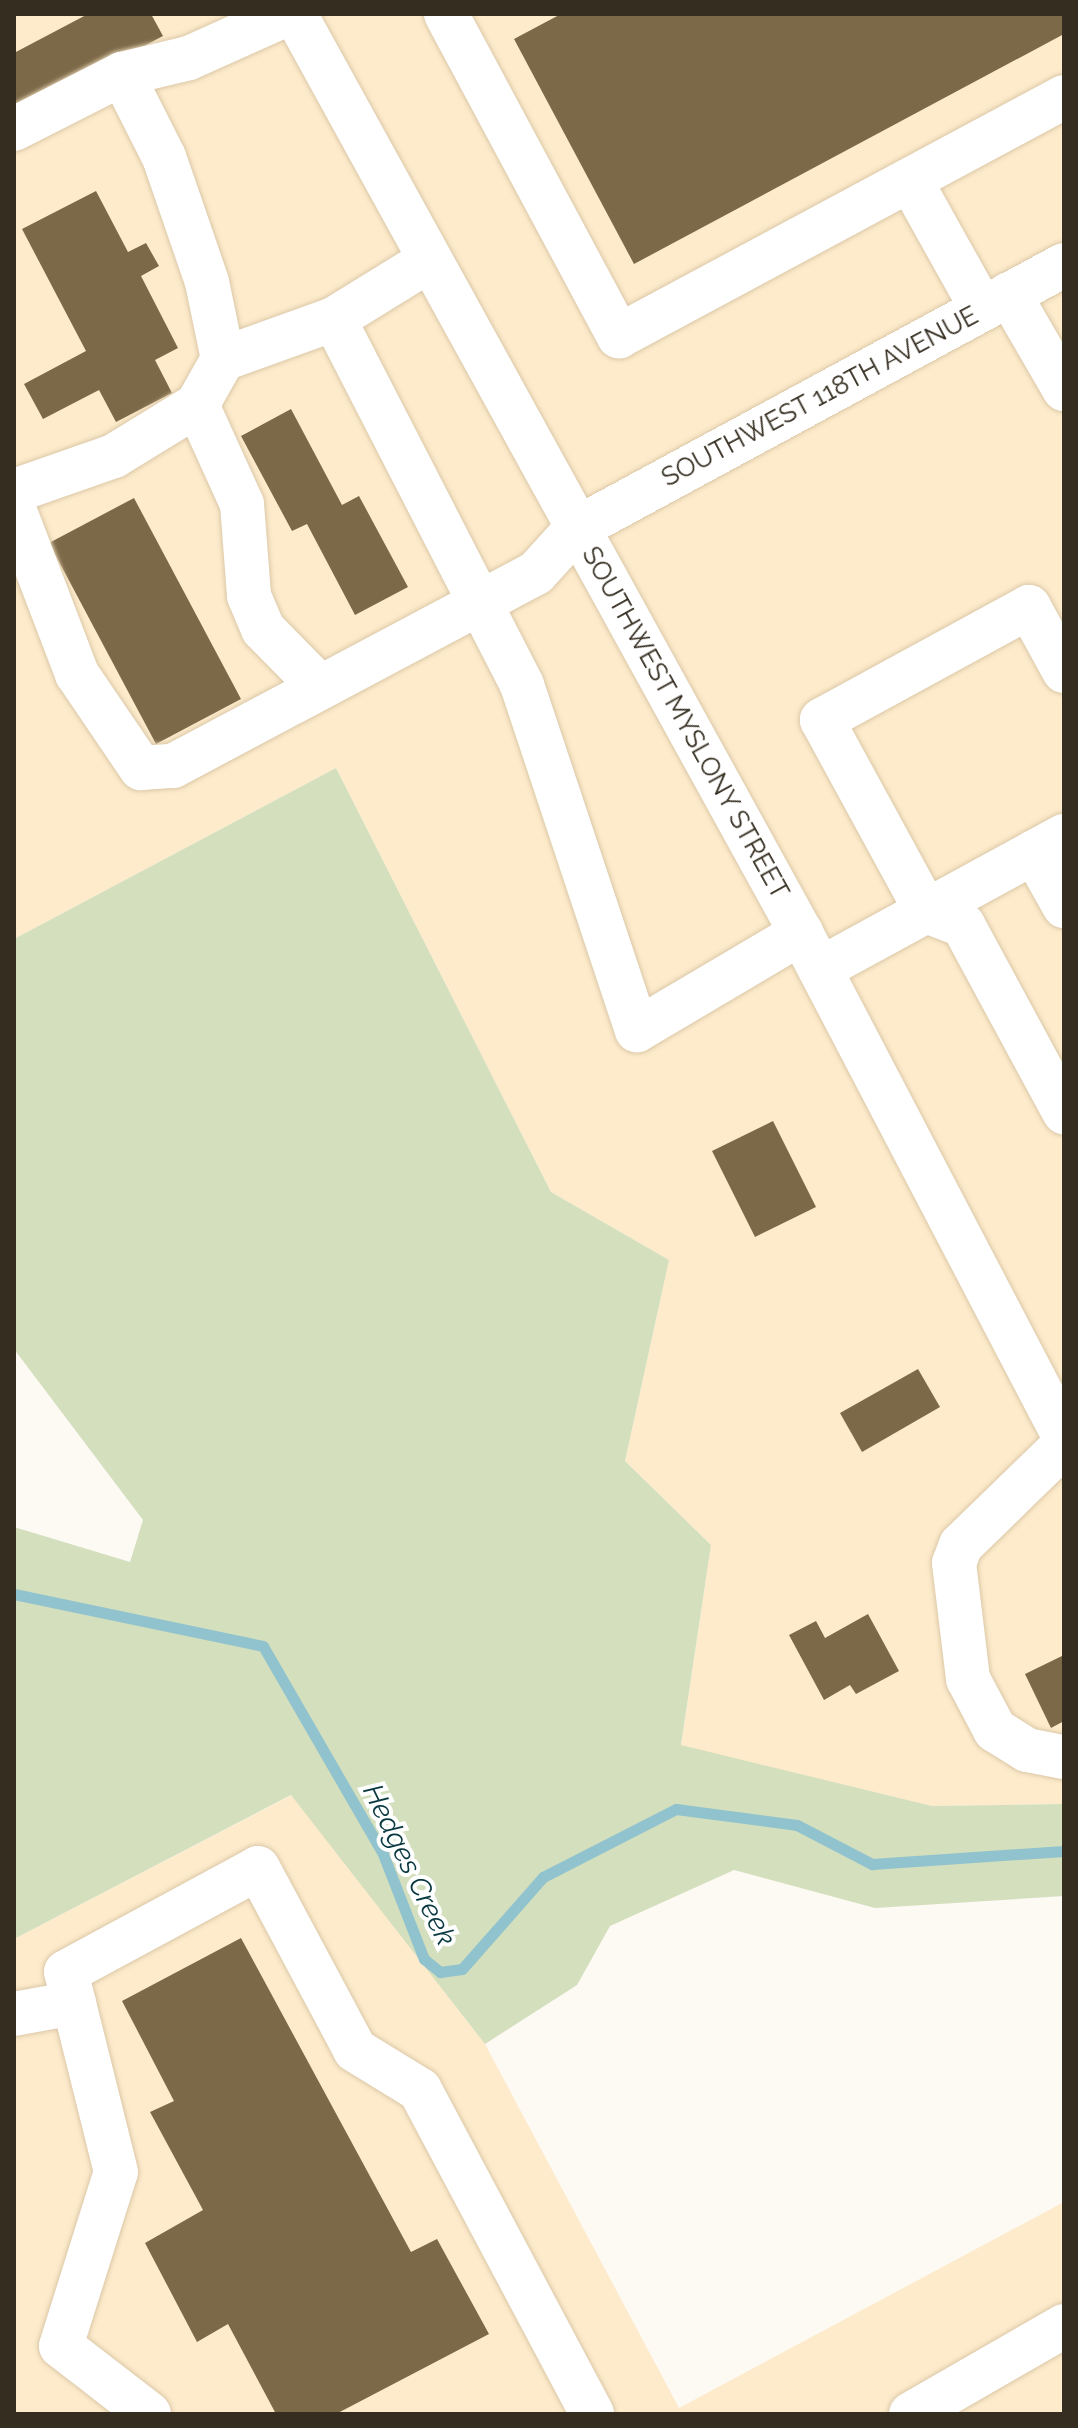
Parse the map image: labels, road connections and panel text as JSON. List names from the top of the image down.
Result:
{
  "streets": {
    "street": ["SOUTHWEST 118TH AVENUE", "SOUTHWEST MYSLONY STREET"]
  },
  "crossings": [
    ["SOUTHWEST 118TH AVENUE", "SOUTHWEST MYSLONY STREET"]
  ],
  "water": ["Hedges Creek"]
}
